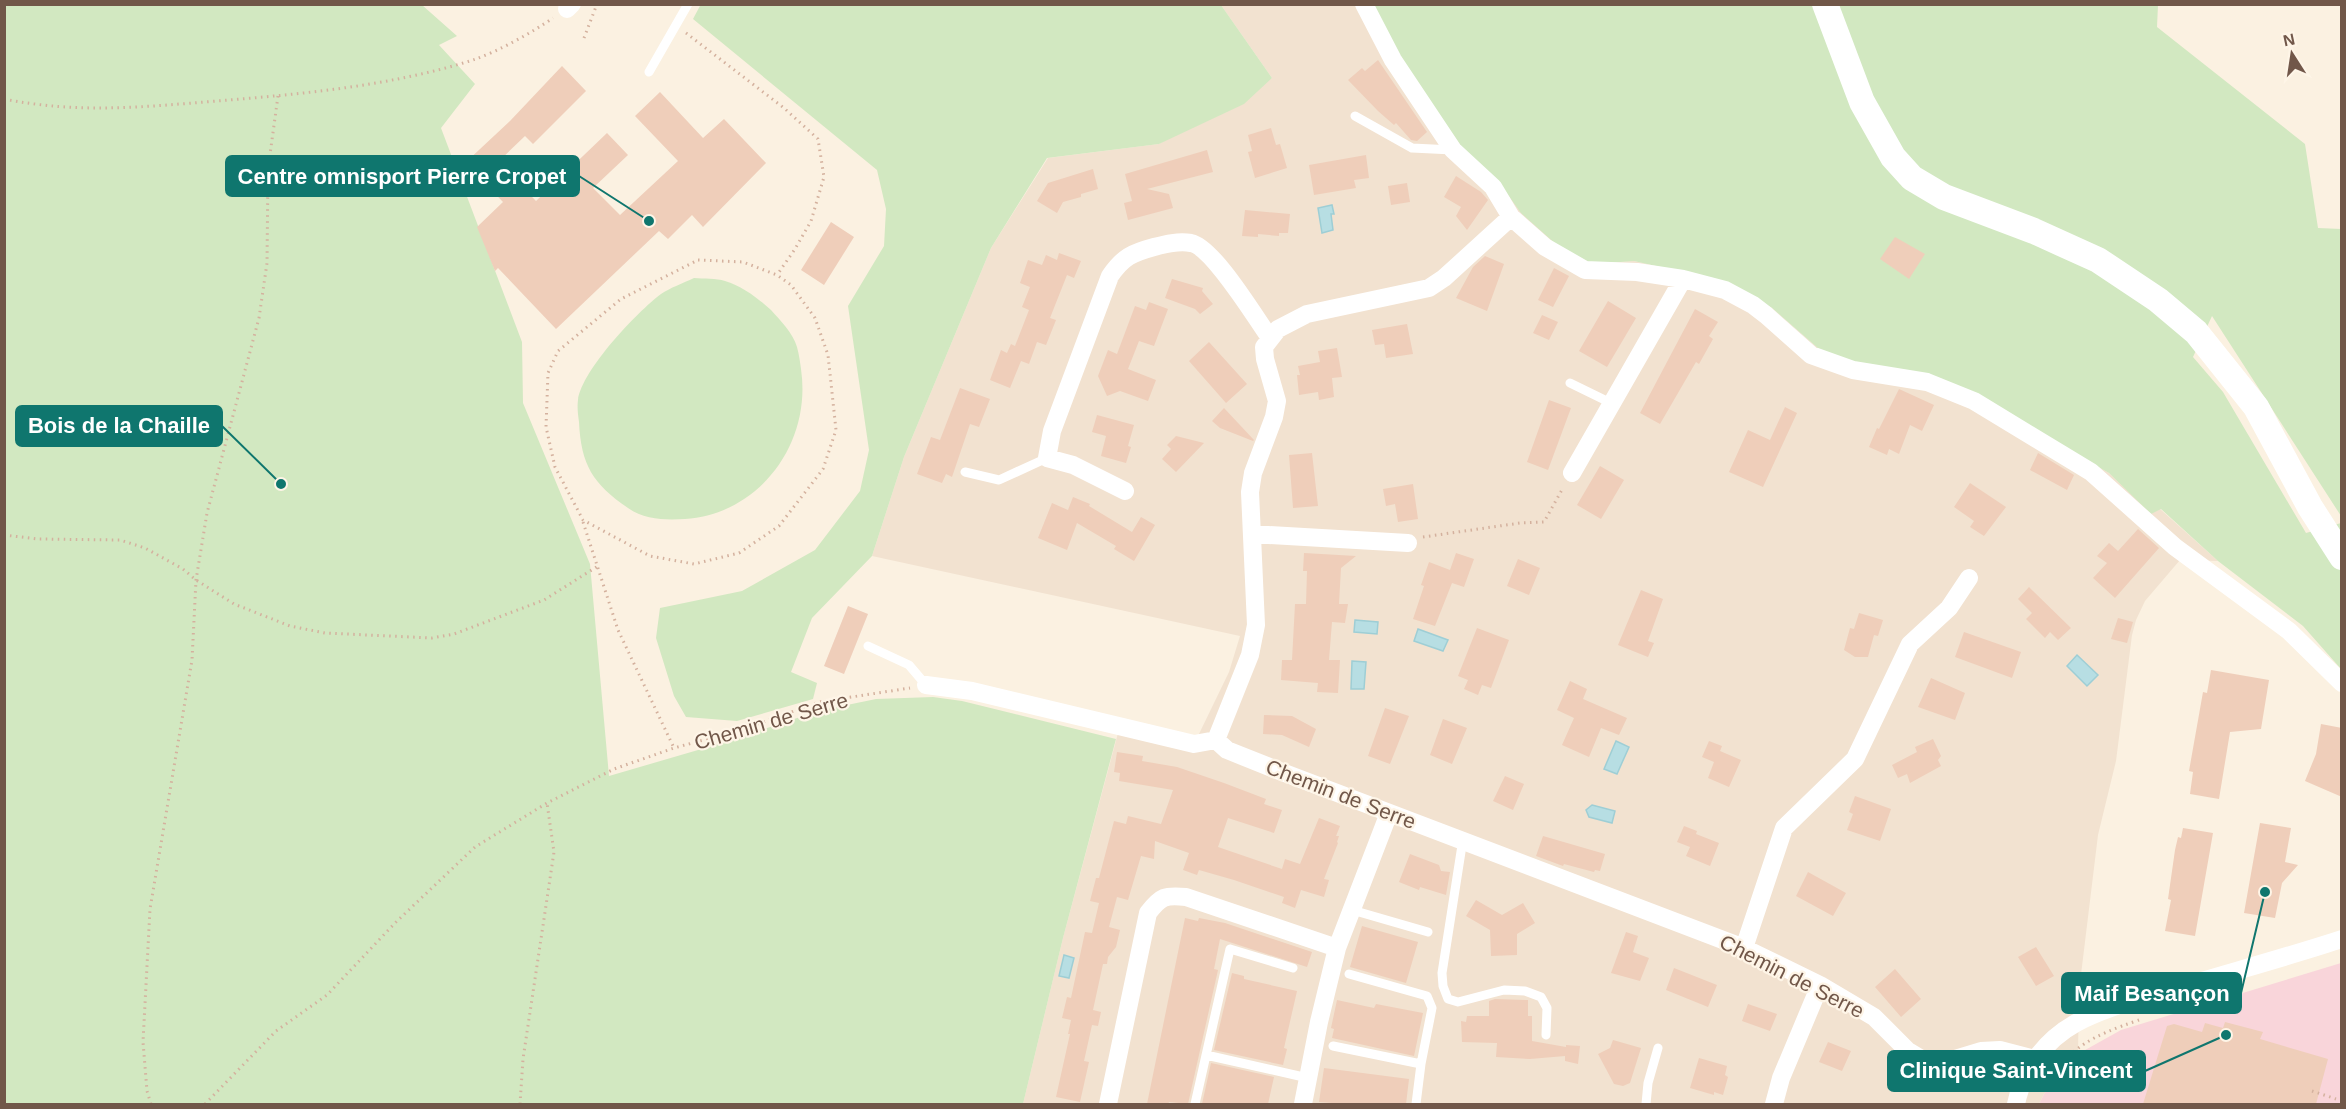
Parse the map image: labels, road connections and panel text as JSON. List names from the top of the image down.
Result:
{
  "streets": {
    "street": ["Chemin de Serre"]
  },
  "places": [
    "Centre omnisport Pierre Cropet",
    "Bois de la Chaille",
    "Maif Besançon",
    "Clinique Saint-Vincent"
  ],
  "north": "top"
}
